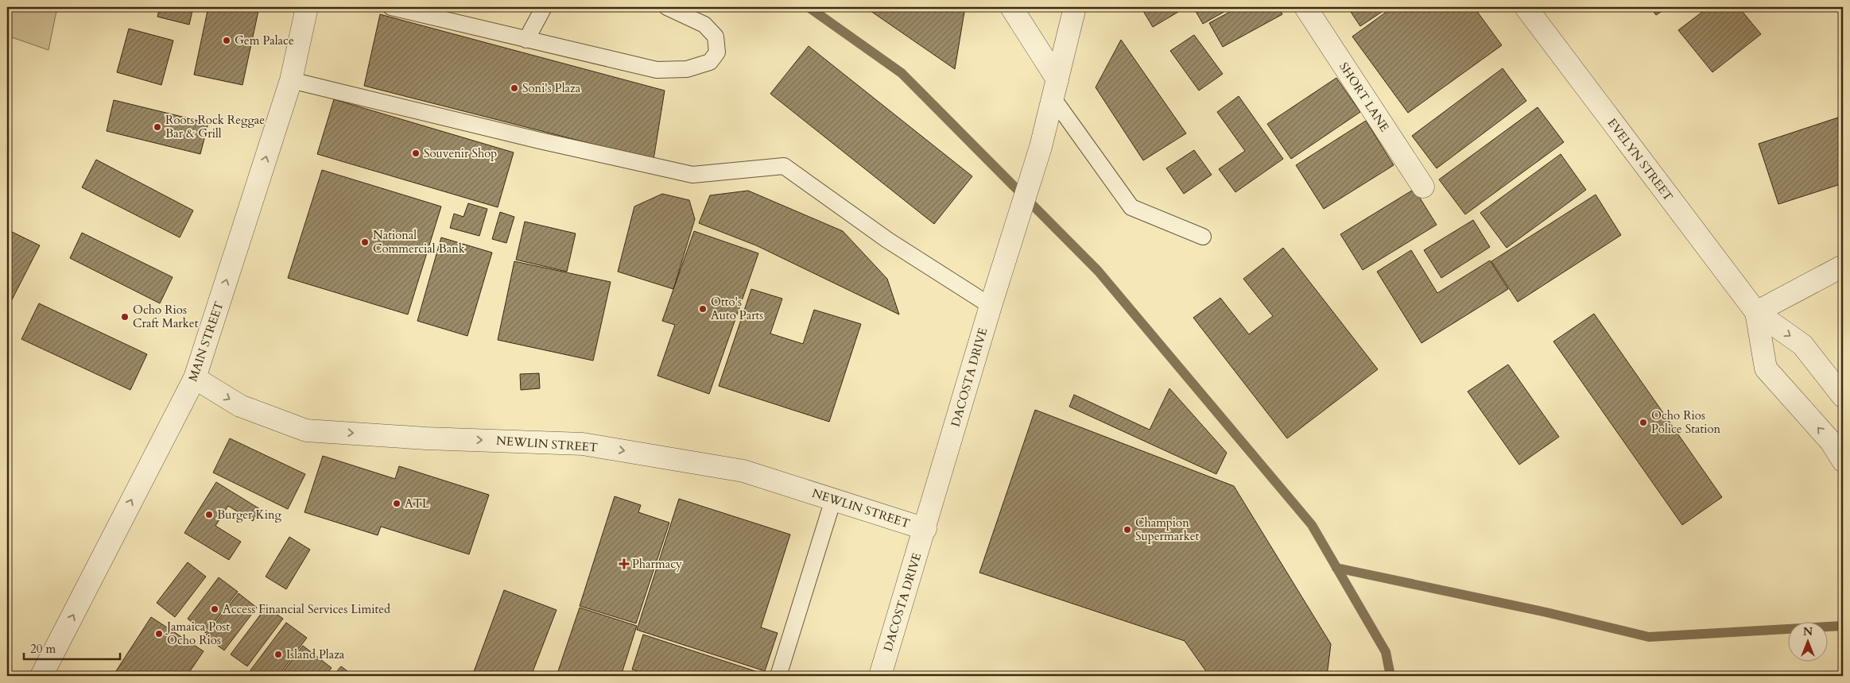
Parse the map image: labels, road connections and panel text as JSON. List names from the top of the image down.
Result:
{
  "streets": {
    "street": [
      "SHORT LANE",
      "EVELYN STREET",
      "MAIN STREET",
      "DACOSTA DRIVE",
      "NEWLIN STREET"
    ]
  },
  "crossings": [
    ["MAIN STREET", "NEWLIN STREET"],
    ["DACOSTA DRIVE", "NEWLIN STREET"]
  ],
  "one_way": ["MAIN STREET", "NEWLIN STREET"],
  "places": {
    "other": [
      "Gem Palace",
      "Soni's Plaza",
      "Roots Rock Reggae Bar & Grill",
      "Souvenir Shop",
      "National Commercial Bank",
      "Otto's Auto Parts",
      "Ocho Rios Craft Market",
      "Ocho Rios Police Station",
      "ATL",
      "Burger King",
      "Champion Supermarket",
      "Access Financial Services Limited",
      "Jamaica Post Ocho Rios",
      "Island Plaza"
    ],
    "health": ["Pharmacy"]
  },
  "scale_bar": "20 m",
  "north": "top"
}
